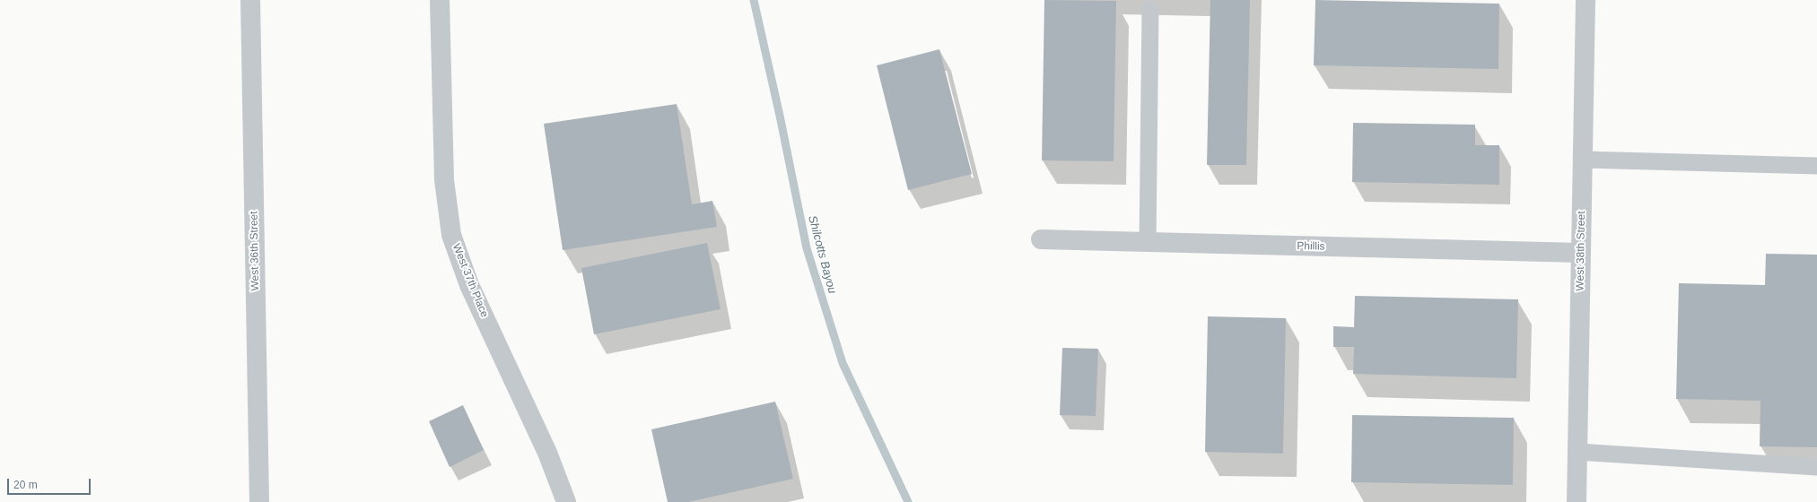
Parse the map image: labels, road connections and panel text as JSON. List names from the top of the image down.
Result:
{
  "streets": {
    "street": [
      "Phillis",
      "West 36th Street",
      "West 38th Street",
      "West 37th Place"
    ]
  },
  "crossings": [
    ["Phillis", "West 38th Street"]
  ],
  "water": ["Shilcotts Bayou"],
  "scale_bar": "20 m"
}
